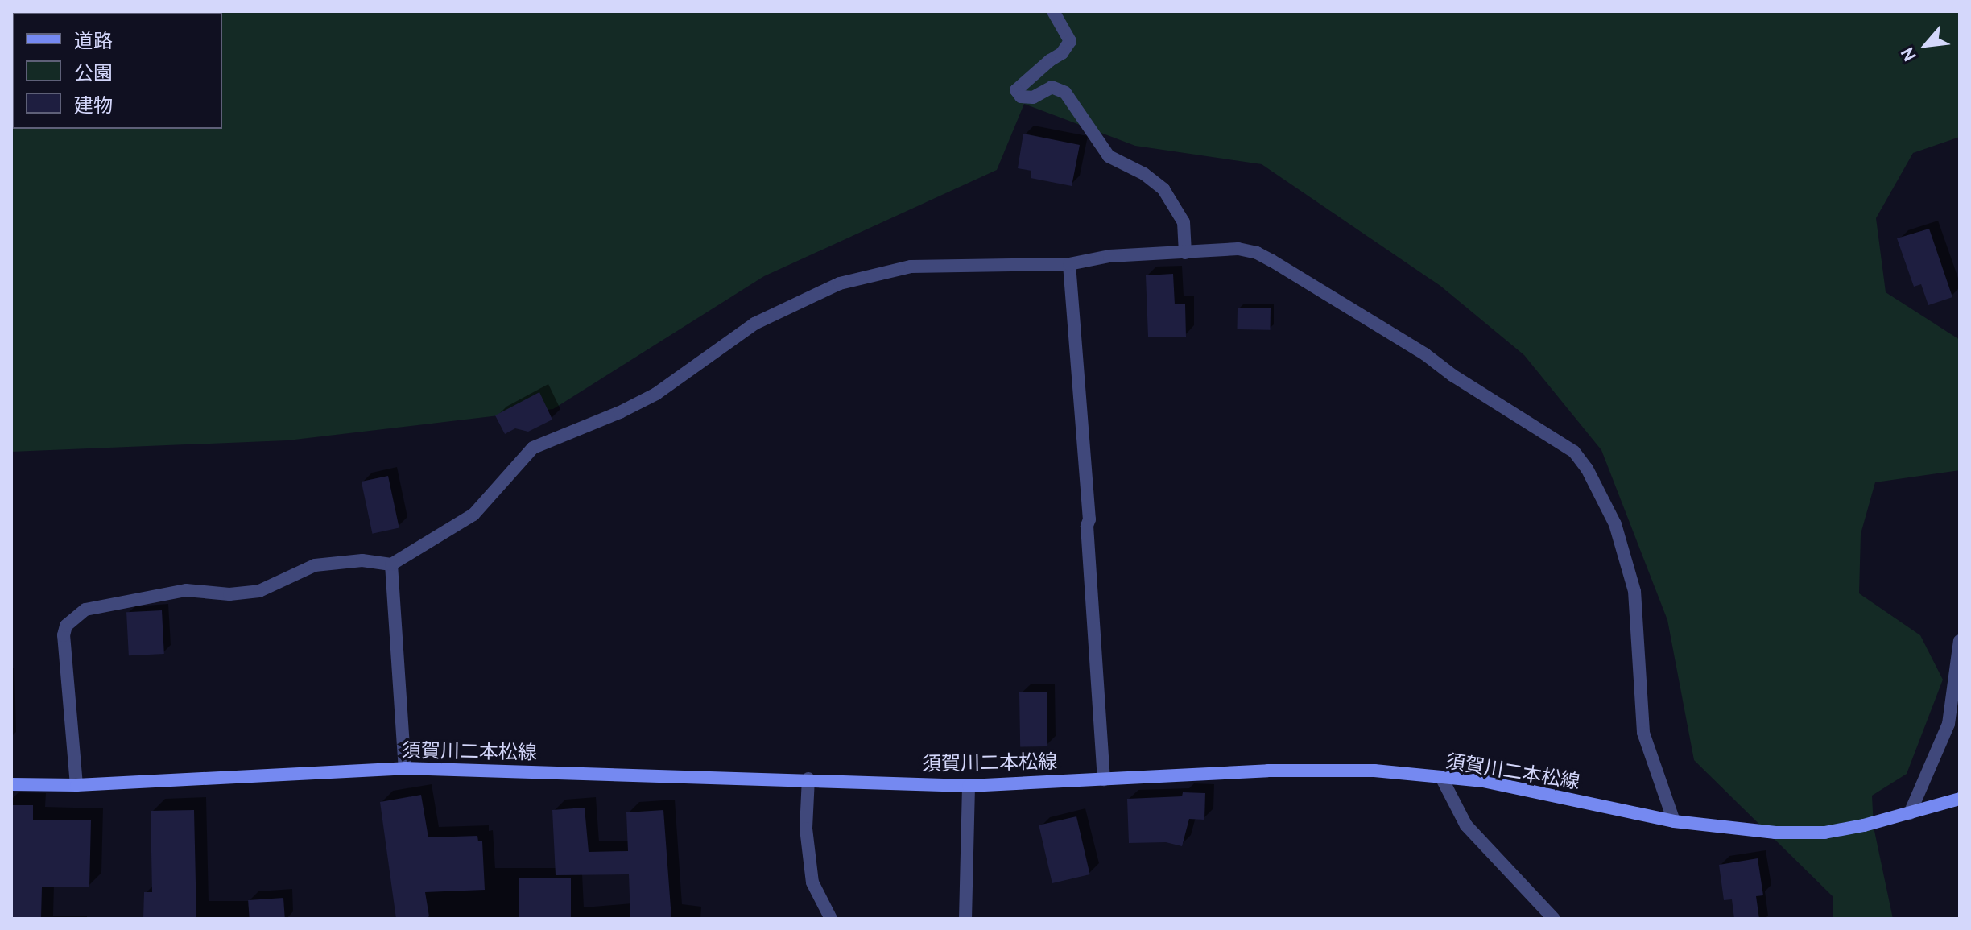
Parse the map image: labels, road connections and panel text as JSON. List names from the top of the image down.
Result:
{
  "streets": {
    "main road": ["須賀川二本松線"]
  },
  "legend": ["道路", "公園", "建物"],
  "north": "bottom left"
}
